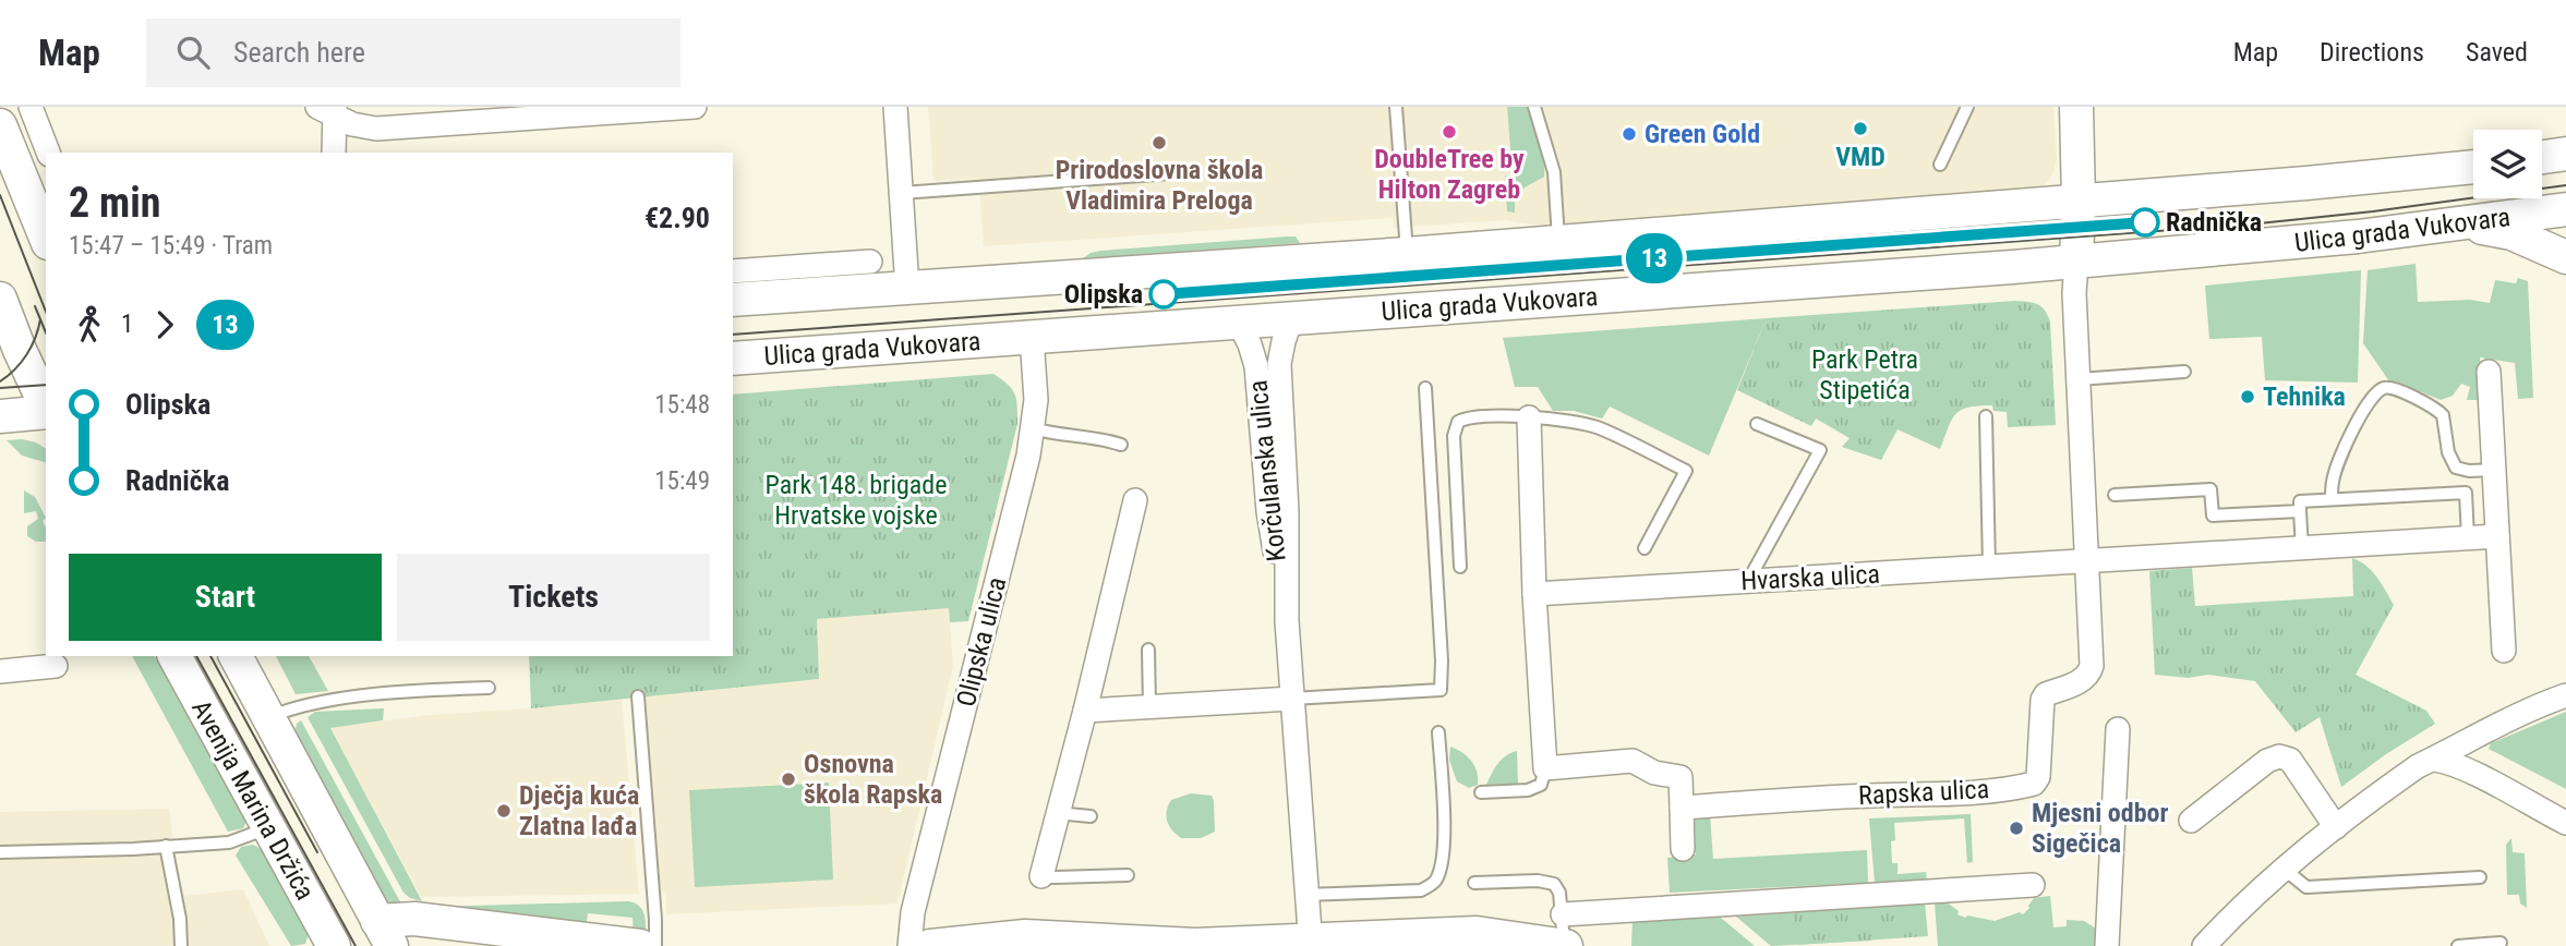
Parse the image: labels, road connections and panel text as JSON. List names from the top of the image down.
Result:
{
  "streets": {
    "main road": ["Ulica grada Vukovara", "Avenija Marina Držića"],
    "street": [
      "Korčulanska ulica",
      "Hvarska ulica",
      "Olipska ulica",
      "Rapska ulica"
    ]
  },
  "crossings": [
    ["Ulica grada Vukovara", "Korčulanska ulica"],
    ["Ulica grada Vukovara", "Olipska ulica"],
    ["Hvarska ulica", "Rapska ulica"]
  ],
  "parks": ["Park Petra Stipetića", "Park 148. brigade Hrvatske vojske"],
  "places": [
    "VMD",
    "DoubleTree by Hilton Zagreb",
    "Green Gold",
    "Prirodoslovna škola Vladimira Preloga",
    "Radnička",
    "Olipska",
    "Tehnika",
    "Osnovna škola Rapska",
    "Dječja kuća Zlatna lađa",
    "Mjesni odbor Sigečica"
  ],
  "lines": ["tram line 13"],
  "page": {
    "header": "Map",
    "search": "Search here",
    "nav": ["Map", "Directions", "Saved"],
    "on_map": "13",
    "heading": ["2 min", "15:47 – 15:49 · Tram", "€2.90"],
    "legs": ["1", "13"],
    "list": [
      {
        "name": "Olipska",
        "value": "15:48"
      },
      {
        "name": "Radnička",
        "value": "15:49"
      }
    ],
    "buttons": ["Start", "Tickets"]
  }
}
